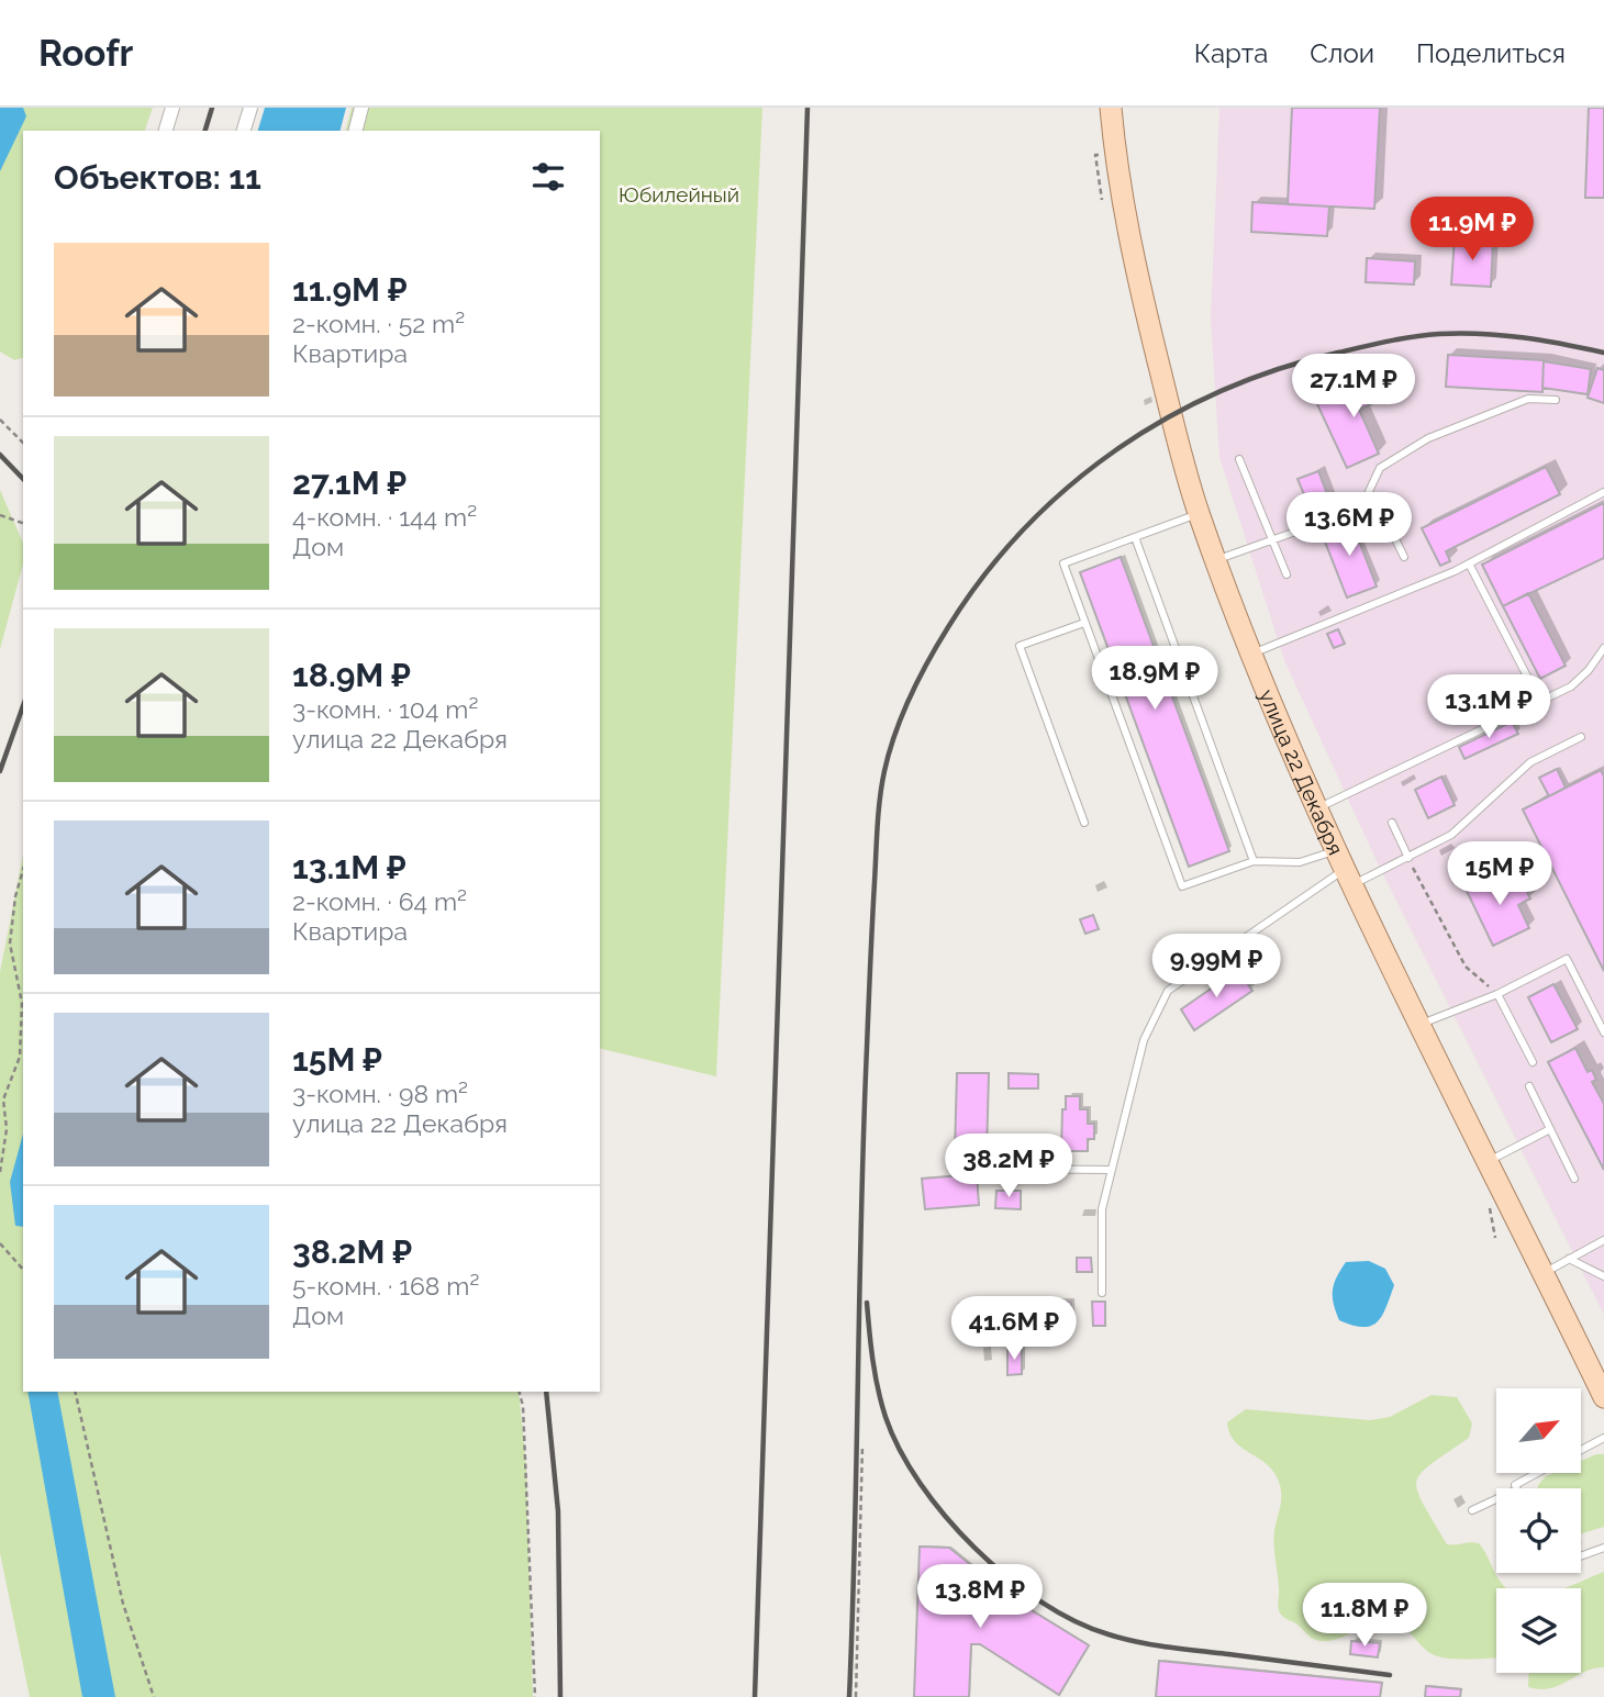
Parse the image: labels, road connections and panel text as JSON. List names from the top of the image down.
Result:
{
  "streets": {
    "main road": ["улица 22 Декабря"]
  },
  "parks": ["Юбилейный"],
  "north": "top right",
  "page": {
    "header": "Roofr",
    "nav": ["Карта", "Слои", "Поделиться"],
    "heading": "Объектов: 11",
    "price": [
      "11.9M ₽",
      "27.1M ₽",
      "13.6M ₽",
      "18.9M ₽",
      "13.1M ₽",
      "15M ₽",
      "9.99M ₽",
      "38.2M ₽",
      "41.6M ₽",
      "13.8M ₽",
      "11.8M ₽"
    ],
    "list": [
      {
        "name": "11.9M ₽",
        "note": "2-комн. · 52 m² · Квартира"
      },
      {
        "name": "27.1M ₽",
        "note": "4-комн. · 144 m² · Дом"
      },
      {
        "name": "18.9M ₽",
        "note": "3-комн. · 104 m² · улица 22 Декабря"
      },
      {
        "name": "13.1M ₽",
        "note": "2-комн. · 64 m² · Квартира"
      },
      {
        "name": "15M ₽",
        "note": "3-комн. · 98 m² · улица 22 Декабря"
      },
      {
        "name": "38.2M ₽",
        "note": "5-комн. · 168 m² · Дом"
      }
    ]
  }
}
